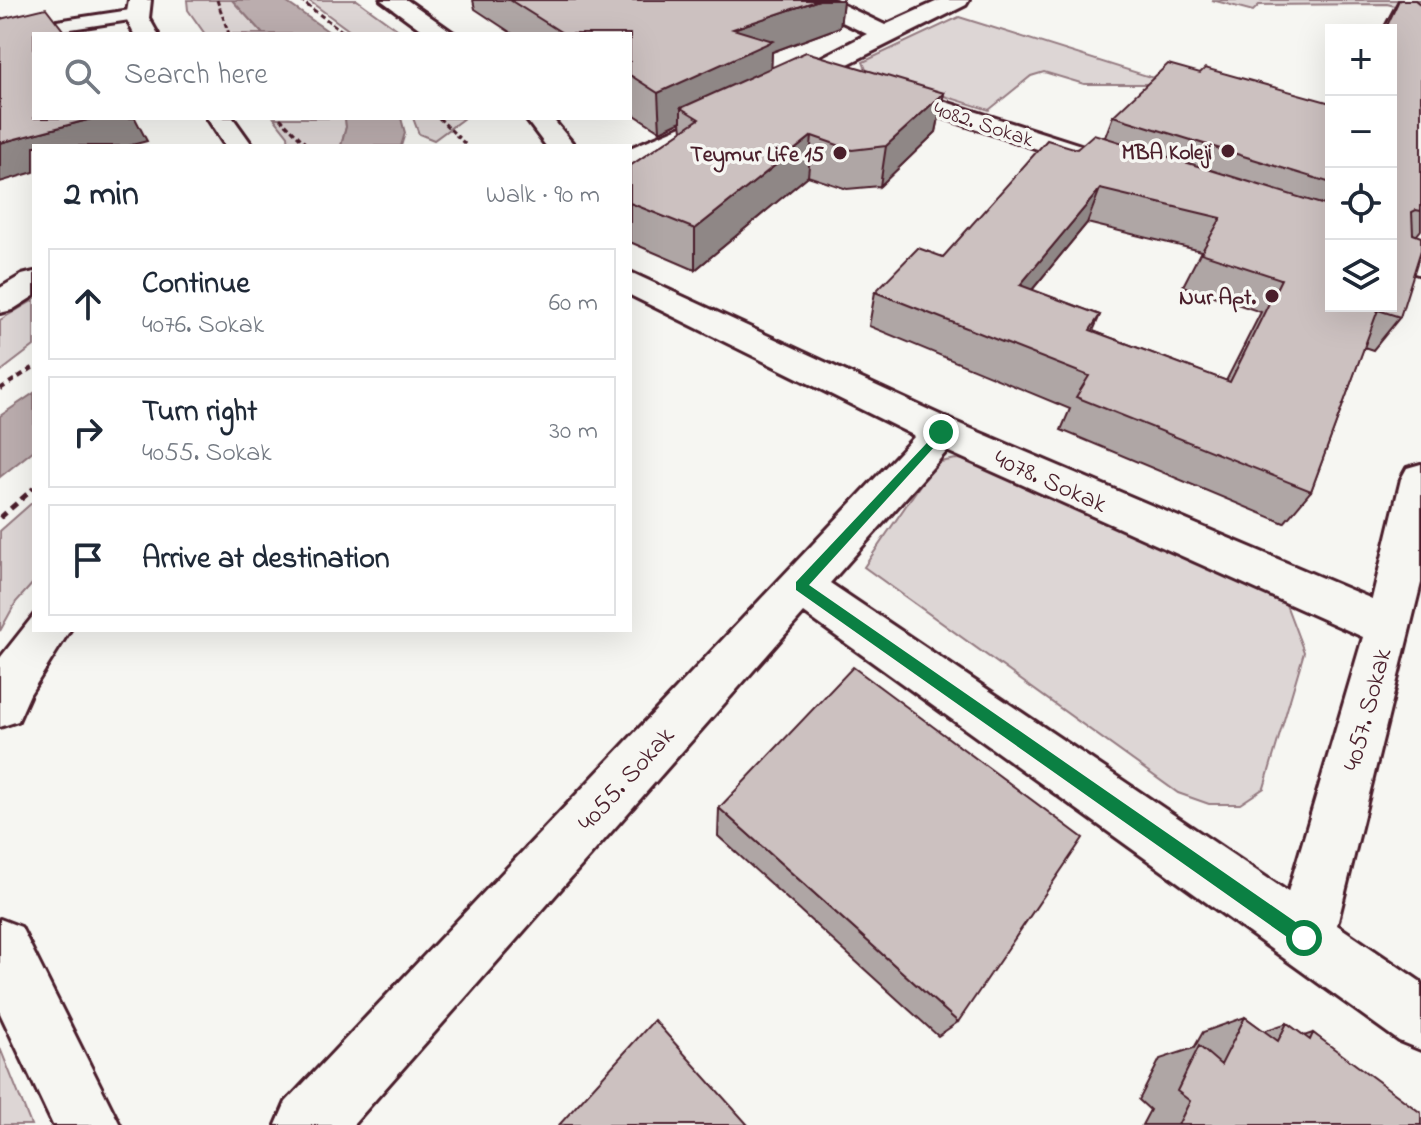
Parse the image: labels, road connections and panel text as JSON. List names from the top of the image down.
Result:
{
  "streets": {
    "street": [
      "4082. Sokak",
      "4078. Sokak",
      "4057. Sokak",
      "4055. Sokak"
    ]
  },
  "crossings": [
    ["4078. Sokak", "4057. Sokak"],
    ["4078. Sokak", "4055. Sokak"]
  ],
  "places": ["MBA Koleji", "Teymur Life 15", "Nur Apt."],
  "page": {
    "map_buttons": ["+", "−"],
    "search": "Search here",
    "heading": ["2 min", "Walk · 90 m"],
    "list": [
      ["Continue", "4076. Sokak", "60 m"],
      ["Turn right", "4055. Sokak", "30 m"],
      "Arrive at destination"
    ]
  }
}
